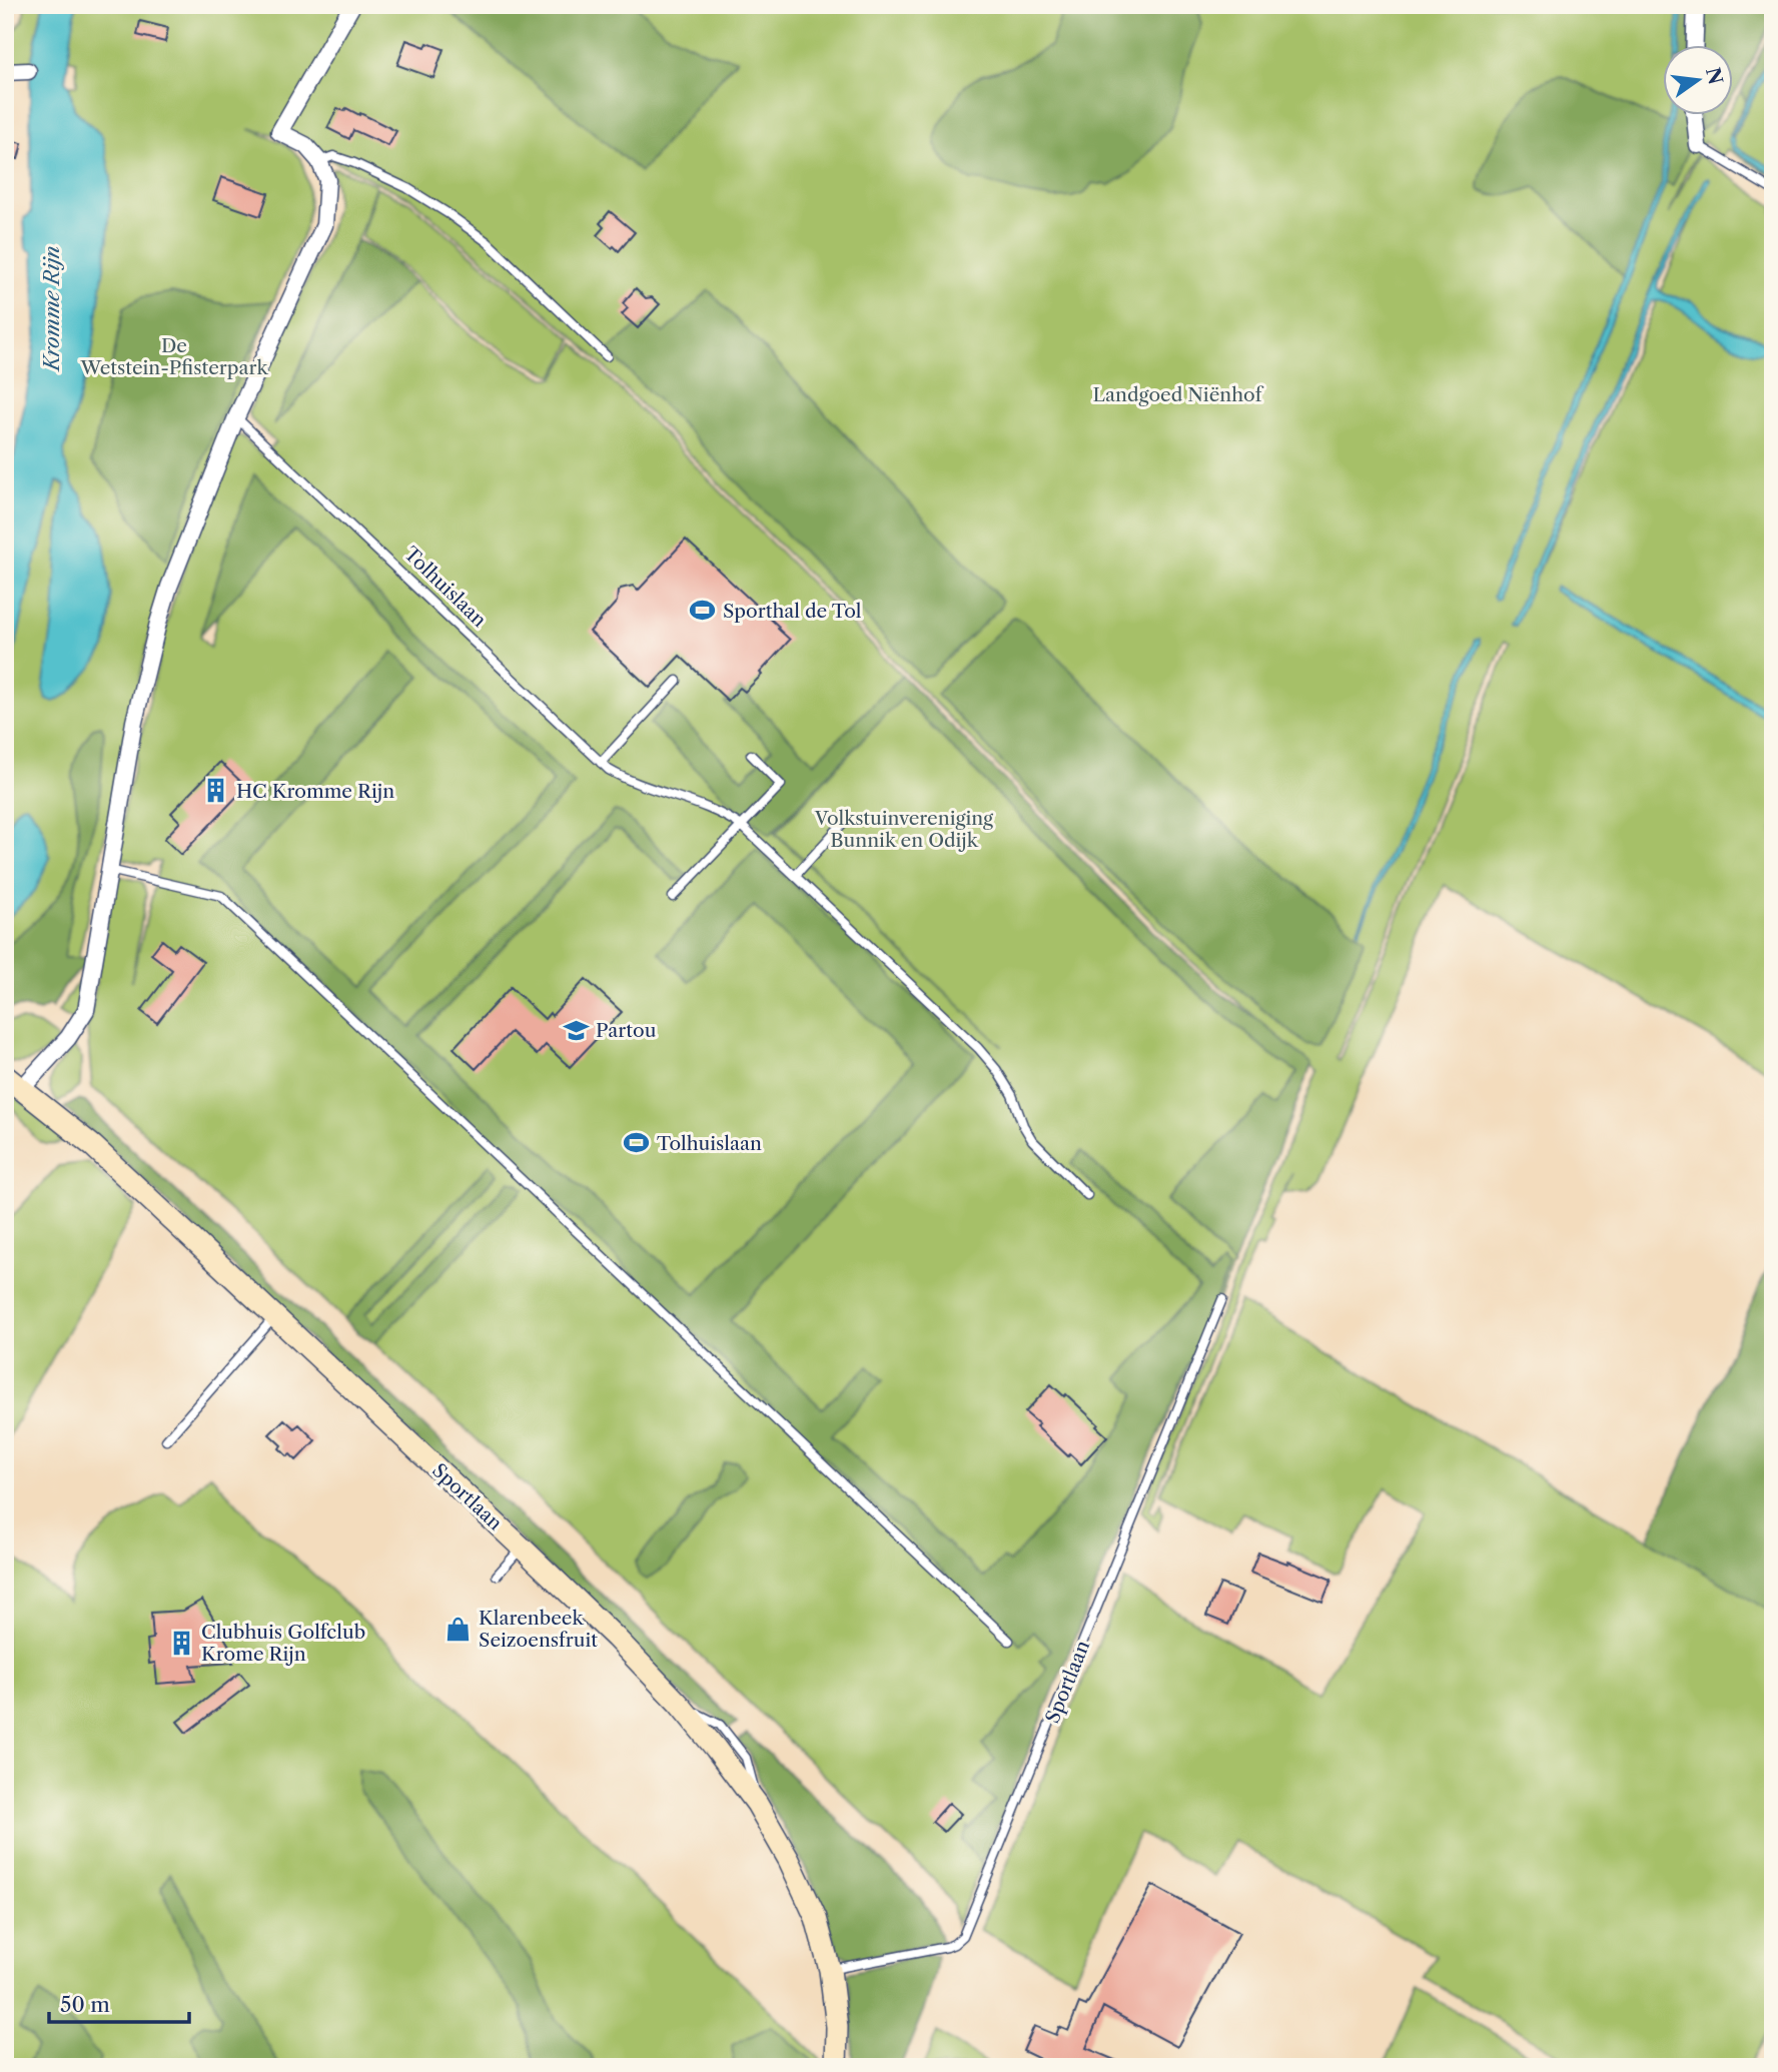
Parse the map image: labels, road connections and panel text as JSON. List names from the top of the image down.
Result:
{
  "streets": {
    "street": ["Sportlaan"],
    "lane": ["Tolhuislaan"]
  },
  "water": ["Kromme Rijn"],
  "parks": ["De Wetstein-Pfisterpark", "Landgoed Niënhof", "Volkstuinvereniging Bunnik en Odijk"],
  "places": {
    "sports": ["Sporthal de Tol", "Tolhuislaan"],
    "building": ["HC Kromme Rijn", "Clubhuis Golfclub Krome Rijn"],
    "school or university": ["Partou"],
    "shop": ["Klarenbeek Seizoensfruit"]
  },
  "scale_bar": "50 m",
  "north": "right"
}
